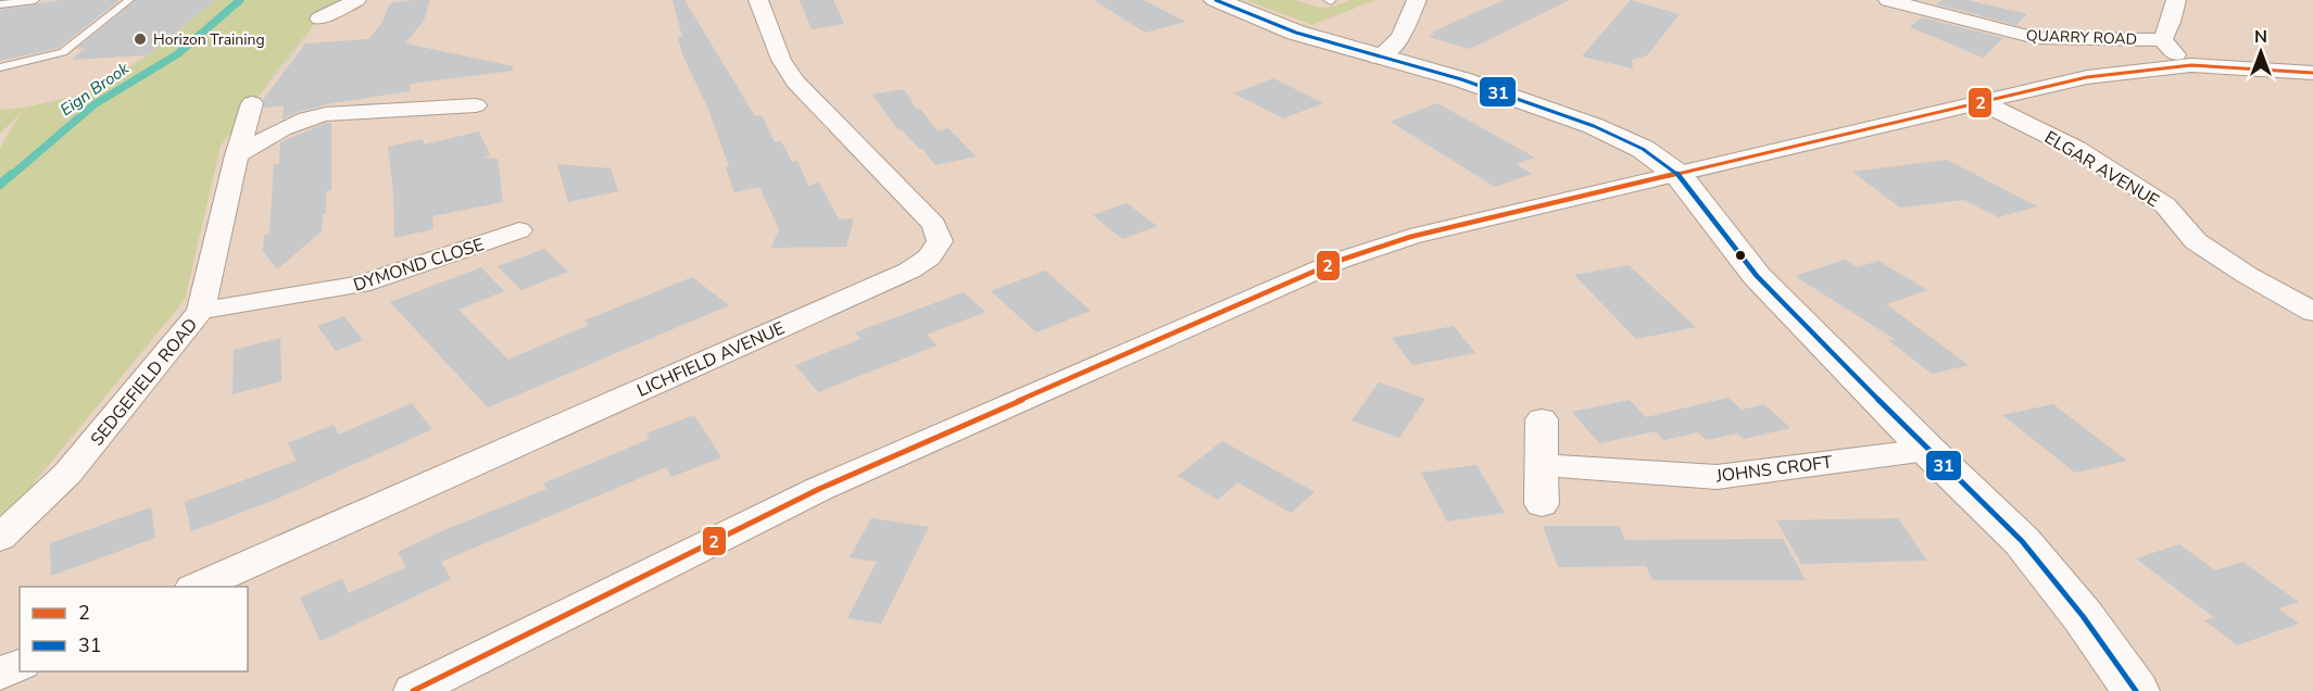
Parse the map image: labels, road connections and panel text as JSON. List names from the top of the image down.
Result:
{
  "streets": {
    "street": [
      "QUARRY ROAD",
      "ELGAR AVENUE",
      "DYMOND CLOSE",
      "LICHFIELD AVENUE",
      "SEDGEFIELD ROAD",
      "JOHNS CROFT"
    ]
  },
  "crossings": [
    ["DYMOND CLOSE", "SEDGEFIELD ROAD"]
  ],
  "water": ["Eign Brook"],
  "places": ["Horizon Training"],
  "lines": ["transit line 31", "transit line 2"],
  "legend": ["2", "31"],
  "north": "top"
}
